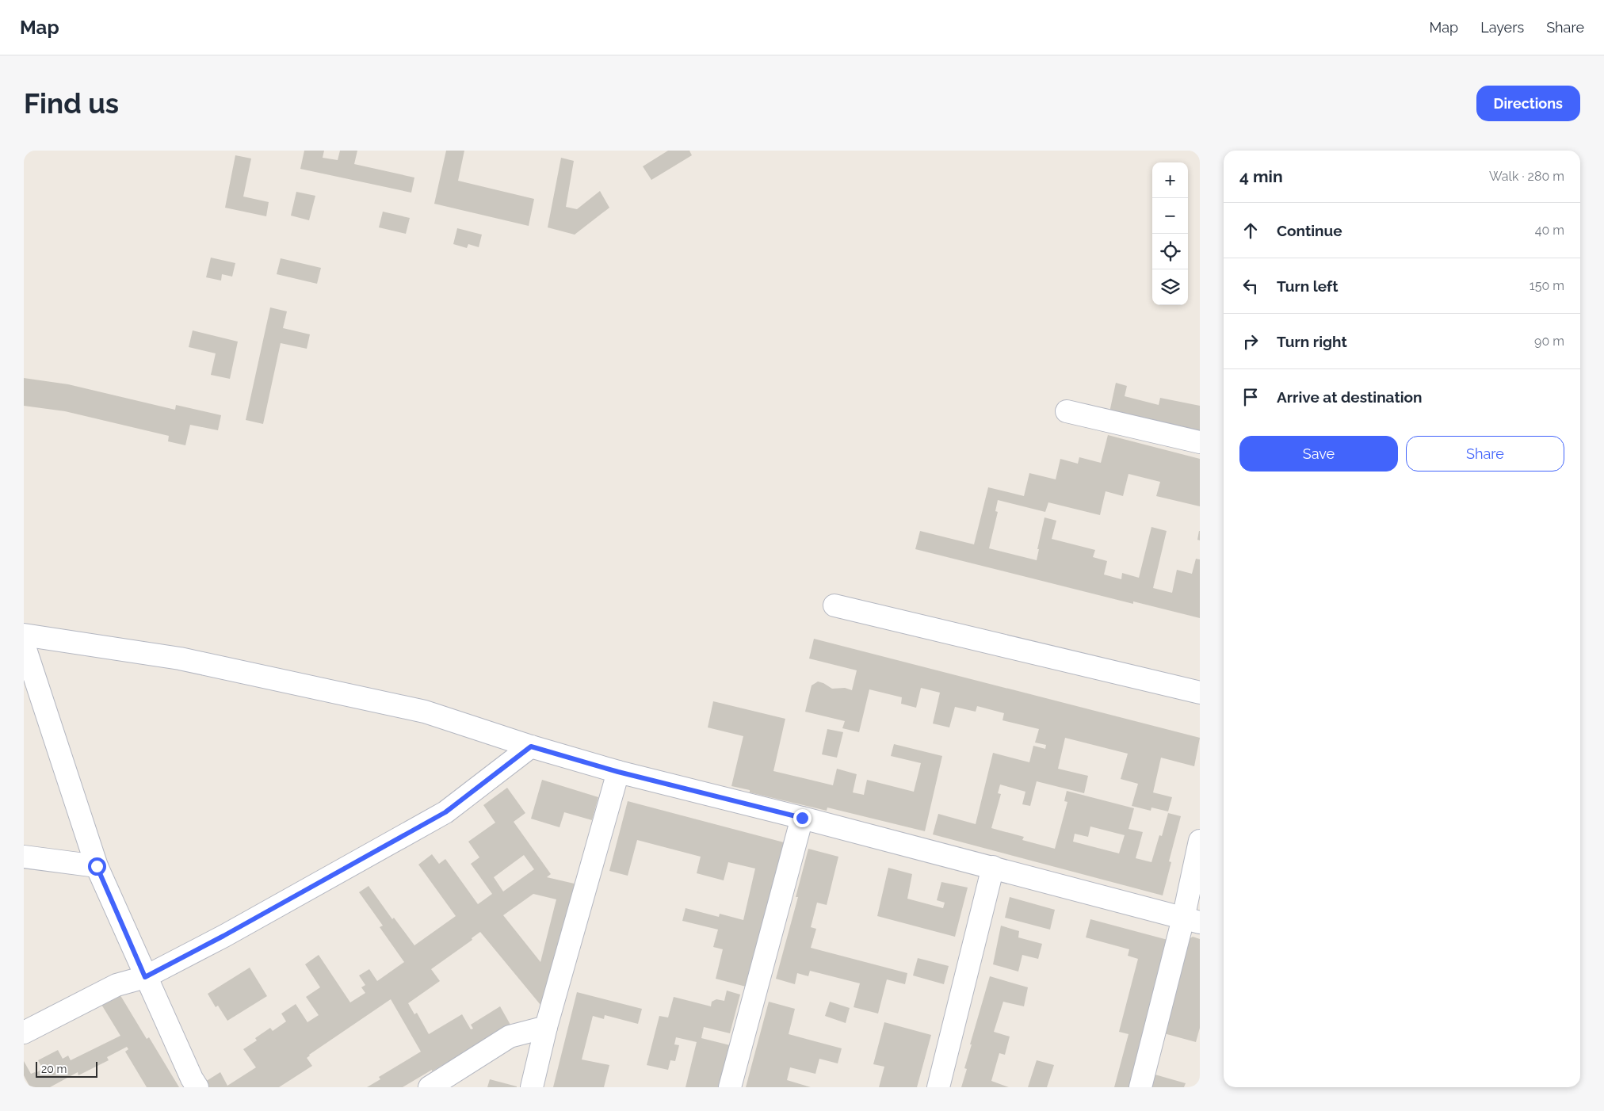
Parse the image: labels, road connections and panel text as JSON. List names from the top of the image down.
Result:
{
  "scale_bar": "20 m",
  "page": {
    "header": "Map",
    "nav": ["Map", "Layers", "Share"],
    "buttons": [
      "Directions",
      ["Save", "Share"]
    ],
    "title": "Find us",
    "heading": ["4 min", "Walk · 280 m"],
    "map_buttons": ["+", "−"],
    "list": [
      ["Continue", "40 m"],
      ["Turn left", "150 m"],
      ["Turn right", "90 m"],
      "Arrive at destination"
    ],
    "scale": "20 m"
  }
}
